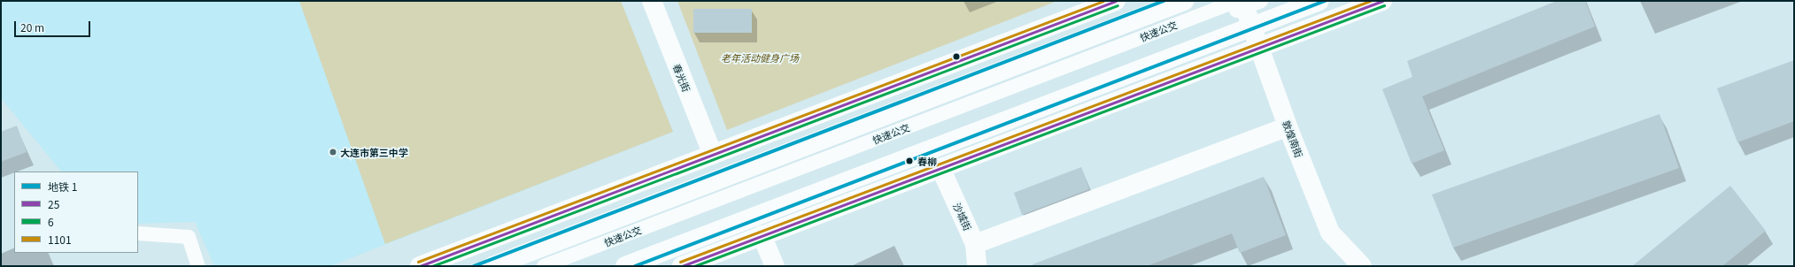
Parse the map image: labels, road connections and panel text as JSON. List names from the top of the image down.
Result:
{
  "streets": {
    "main road": ["春光街", "敦煌南街", "沙城街"],
    "lane": ["快速公交"]
  },
  "crossings": [
    ["快速公交", "敦煌南街"]
  ],
  "parks": ["老年活动健身广场"],
  "places": ["大连市第三中学", "春柳"],
  "lines": [
    "metro line 1",
    "transit line 25",
    "transit line 1101",
    "transit line 6"
  ],
  "legend": [
    "地铁 1",
    "25",
    "6",
    "1101"
  ],
  "scale_bar": "20 m"
}
